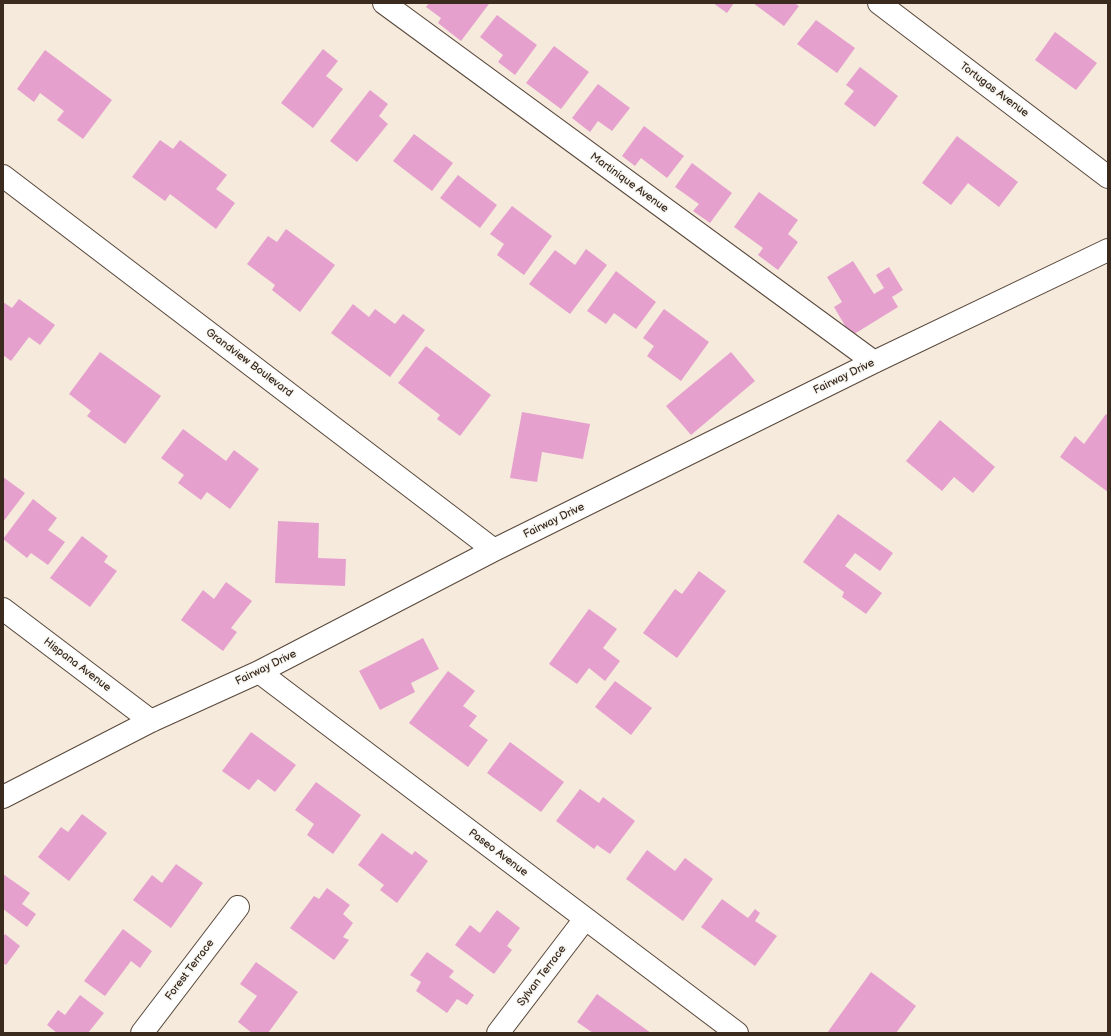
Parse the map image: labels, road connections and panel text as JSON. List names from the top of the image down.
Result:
{
  "streets": {
    "street": [
      "Tortugas Avenue",
      "Martinique Avenue",
      "Grandview Boulevard",
      "Fairway Drive",
      "Hispana Avenue",
      "Paseo Avenue",
      "Forest Terrace",
      "Sylvan Terrace"
    ]
  },
  "crossings": [
    ["Martinique Avenue", "Fairway Drive"],
    ["Grandview Boulevard", "Fairway Drive"],
    ["Fairway Drive", "Hispana Avenue"],
    ["Fairway Drive", "Paseo Avenue"],
    ["Paseo Avenue", "Sylvan Terrace"]
  ]
}
